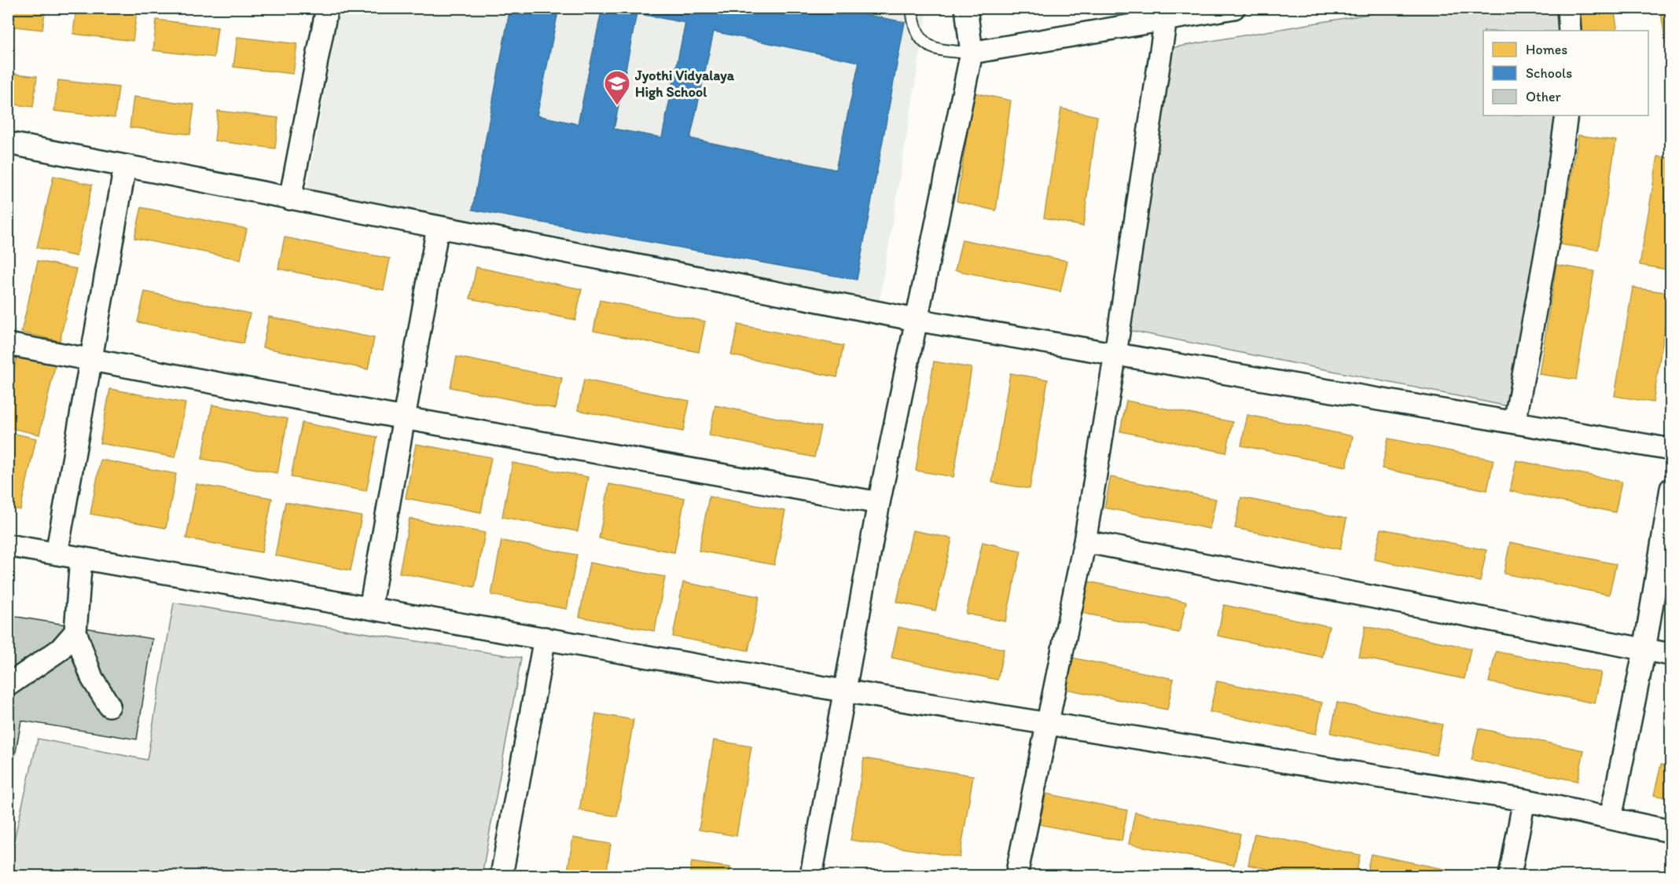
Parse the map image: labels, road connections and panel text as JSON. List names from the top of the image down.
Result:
{
  "places": {
    "school or university": ["Jyothi Vidyalaya High School"]
  },
  "legend": ["Homes", "Schools", "Other"]
}
